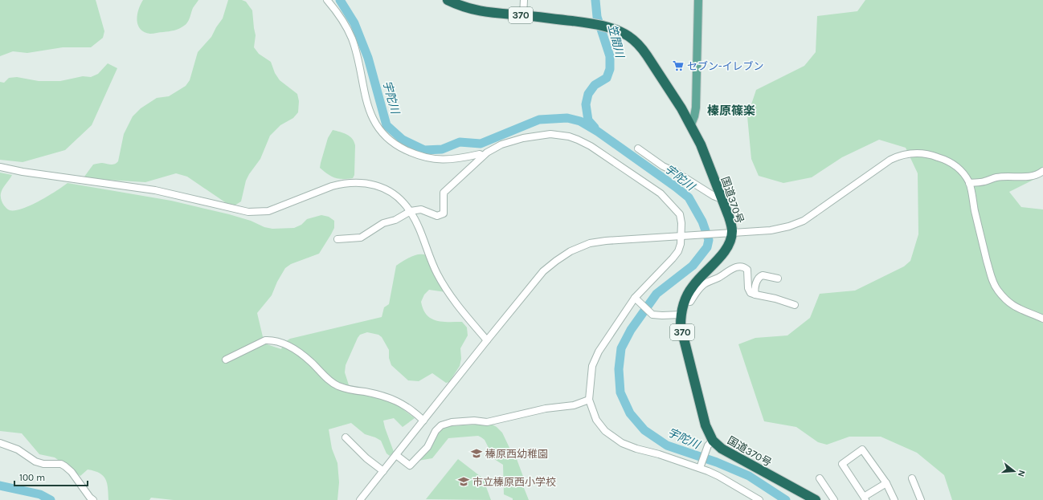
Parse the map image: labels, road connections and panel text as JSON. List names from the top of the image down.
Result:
{
  "streets": {
    "highway": ["370", "国道370号"]
  },
  "districts": ["榛原篠楽"],
  "water": ["笠間川", "宇陀川"],
  "places": {
    "supermarket": ["セブン-イレブン"],
    "school or university": ["榛原西幼稚園", "市立榛原西小学校"]
  },
  "scale_bar": "100 m",
  "north": "right"
}
